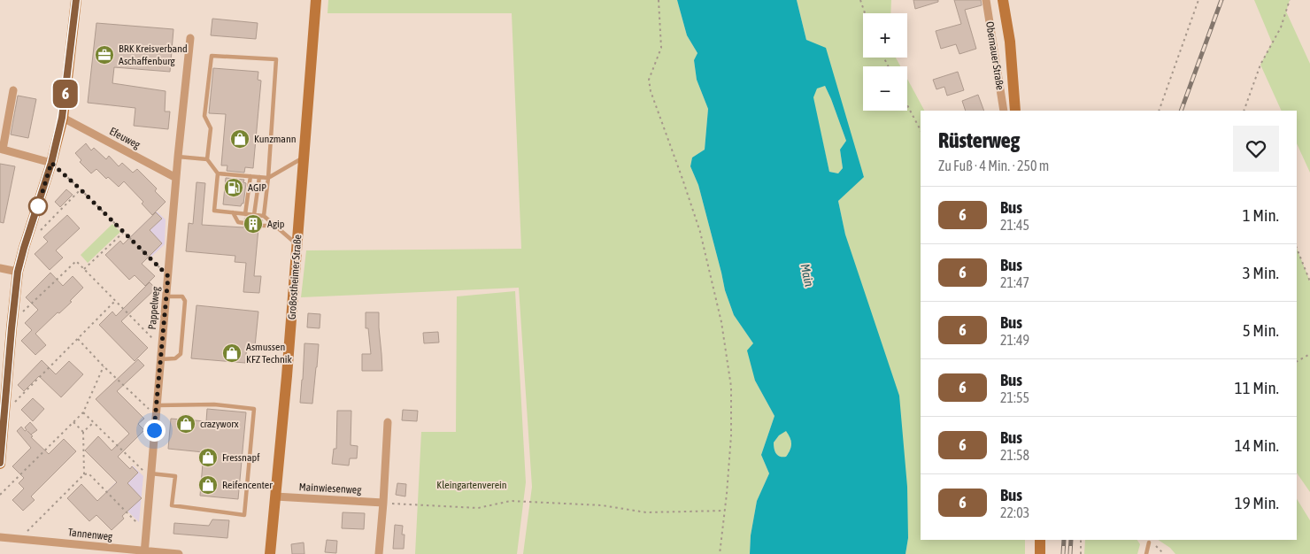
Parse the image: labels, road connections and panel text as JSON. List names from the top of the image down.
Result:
{
  "streets": {
    "main road": ["Obernauer Straße", "Großostheimer Straße"],
    "street": [
      "Efeuweg",
      "Pappelweg",
      "Mainwiesenweg",
      "Tannenweg"
    ]
  },
  "crossings": [
    ["Efeuweg", "Pappelweg"],
    ["Großostheimer Straße", "Mainwiesenweg"],
    ["Pappelweg", "Tannenweg"]
  ],
  "water": ["Main"],
  "parks": ["Kleingartenverein"],
  "places": {
    "office": ["BRK Kreisverband Aschaffenburg"],
    "shop": [
      "Kunzmann",
      "Asmussen KFZ Technik",
      "crazyworx",
      "Fressnapf",
      "Reifencenter"
    ],
    "fuel station": ["AGIP"],
    "building": ["Agip"]
  },
  "lines": ["bus line 6"],
  "page": {
    "on_map": "6",
    "map_buttons": ["+", "−"],
    "heading": ["Rüsterweg", "Zu Fuß · 4 Min. · 250 m"],
    "list": [
      {
        "mark": "6",
        "name": "Bus",
        "note": "21:45",
        "value": "1 Min."
      },
      {
        "mark": "6",
        "name": "Bus",
        "note": "21:47",
        "value": "3 Min."
      },
      {
        "mark": "6",
        "name": "Bus",
        "note": "21:49",
        "value": "5 Min."
      },
      {
        "mark": "6",
        "name": "Bus",
        "note": "21:55",
        "value": "11 Min."
      },
      {
        "mark": "6",
        "name": "Bus",
        "note": "21:58",
        "value": "14 Min."
      },
      {
        "mark": "6",
        "name": "Bus",
        "note": "22:03",
        "value": "19 Min."
      }
    ]
  }
}
